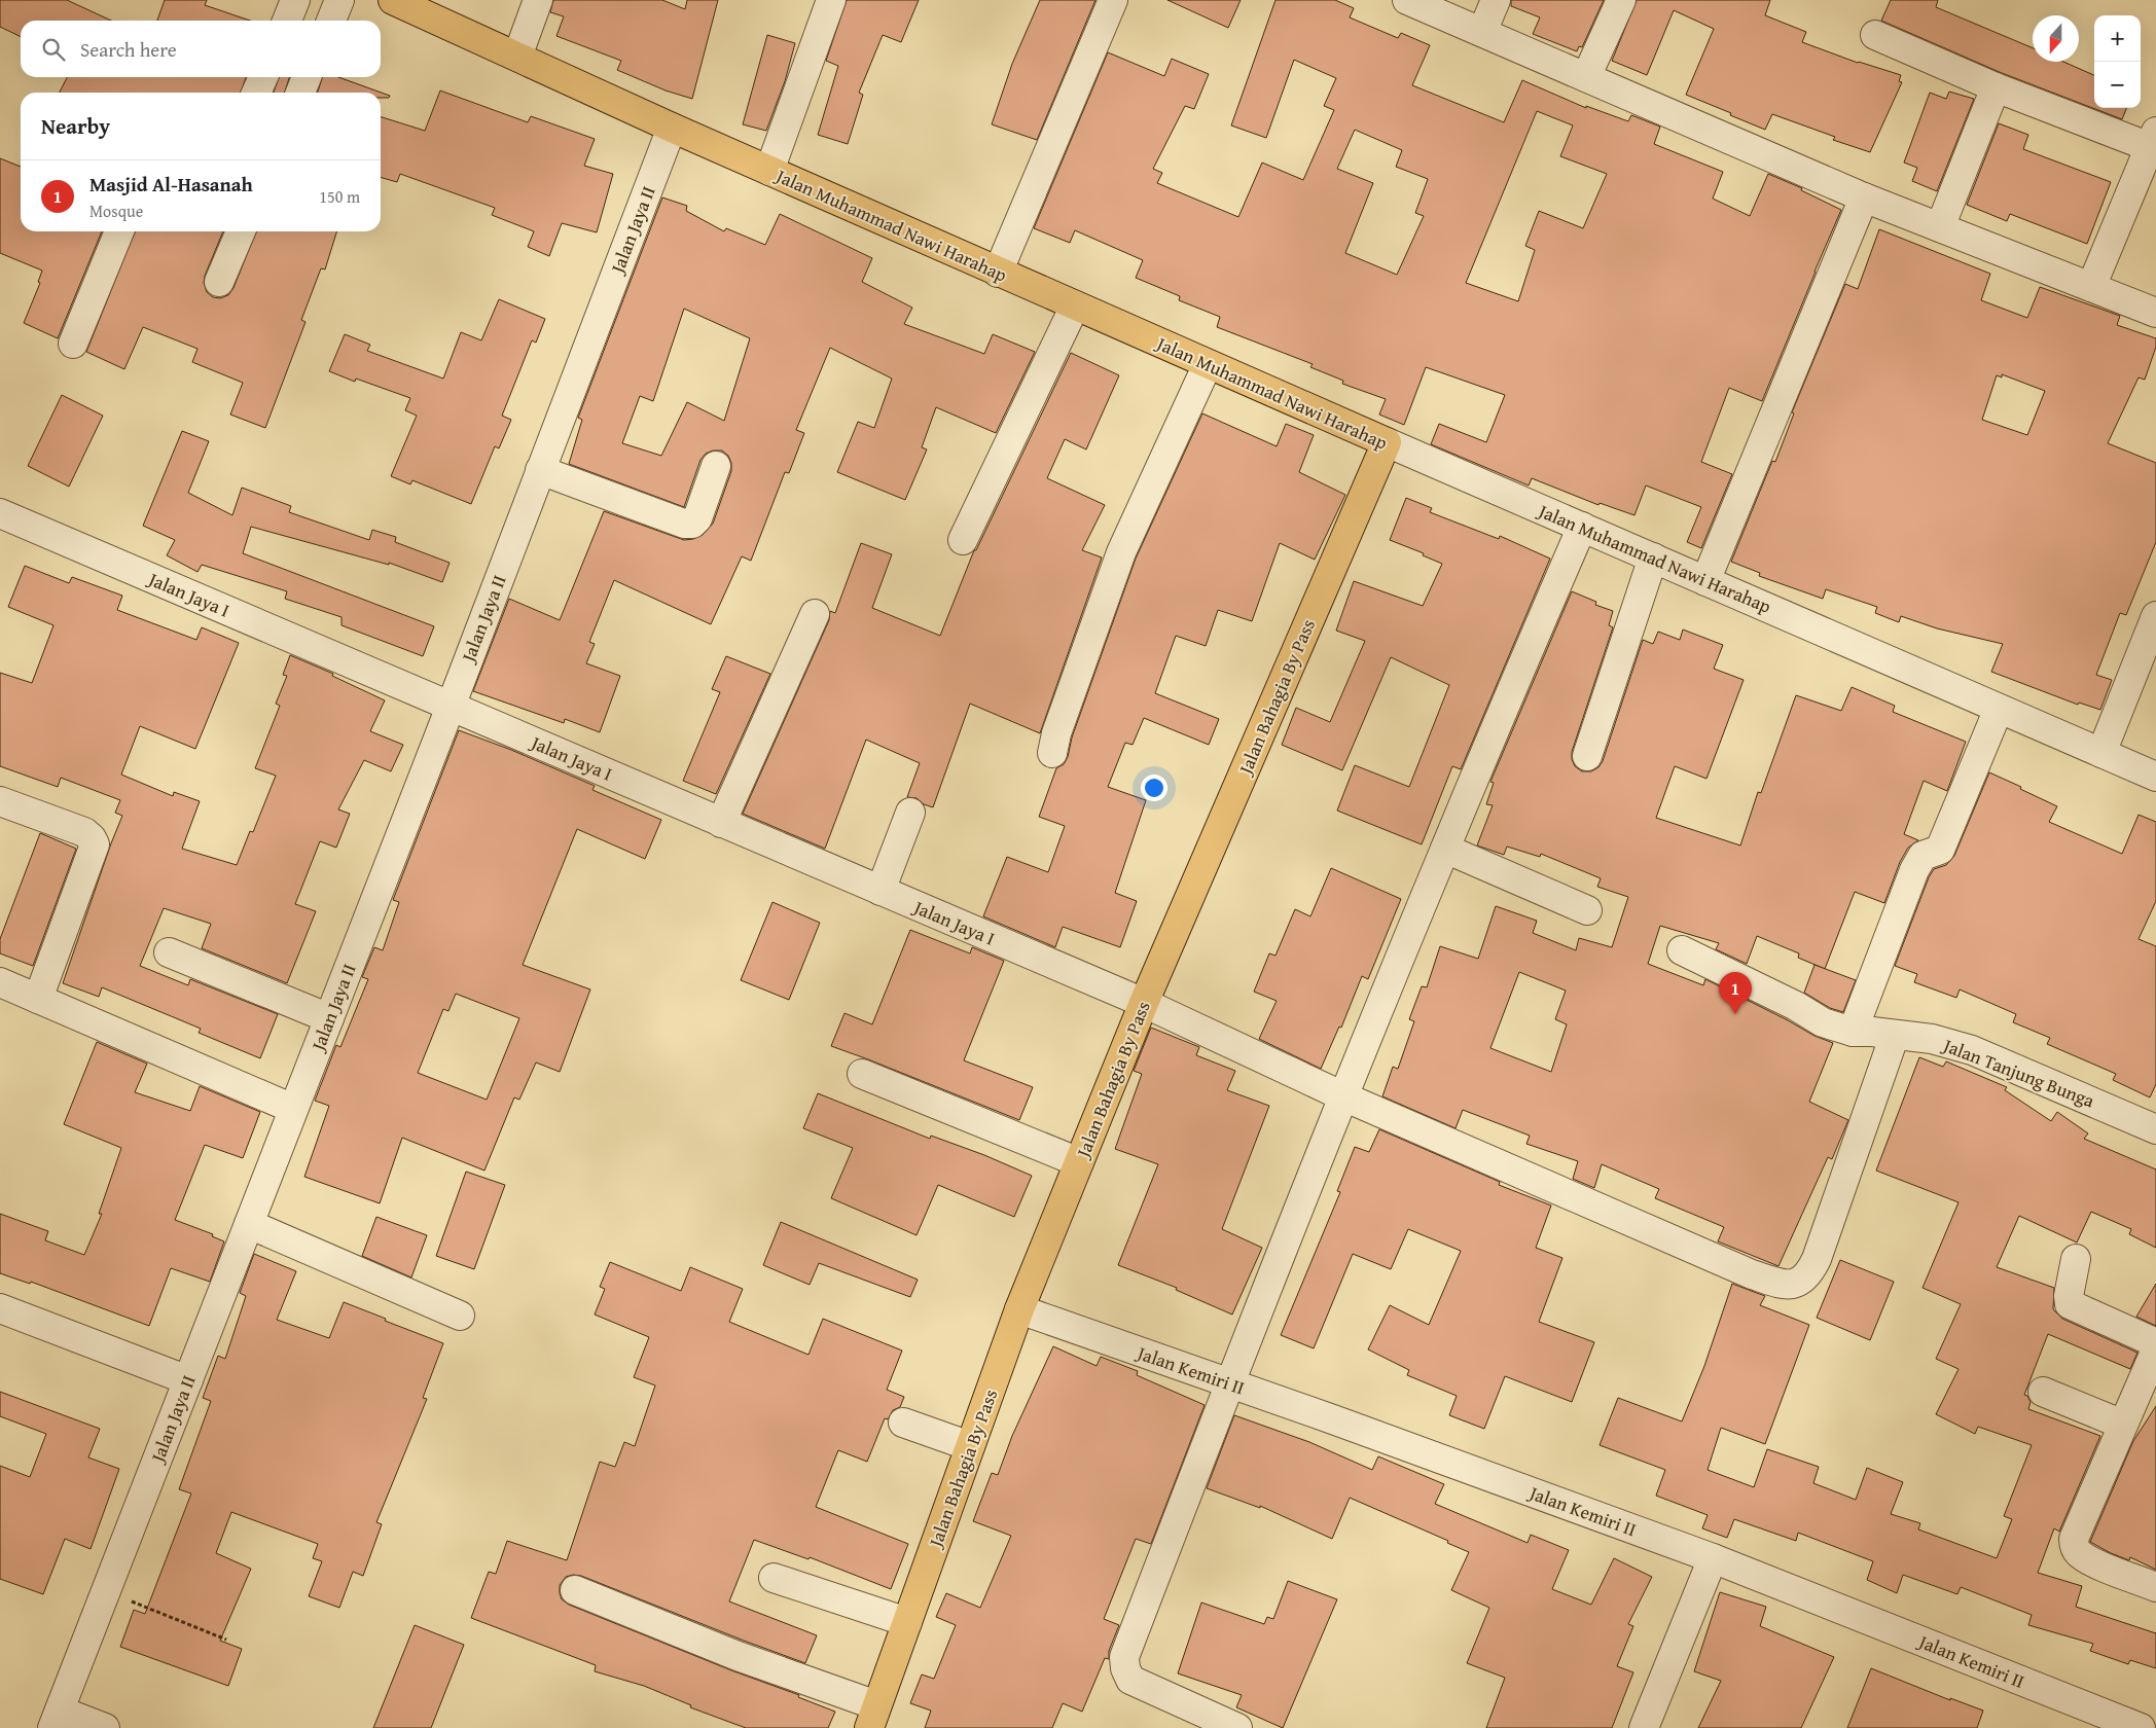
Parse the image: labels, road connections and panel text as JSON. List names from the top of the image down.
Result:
{
  "streets": {
    "main road": ["Jalan Muhammad Nawi Harahap", "Jalan Bahagia By Pass"],
    "street": [
      "Jalan Jaya II",
      "Jalan Jaya I",
      "Jalan Tanjung Bunga",
      "Jalan Kemiri II"
    ]
  },
  "crossings": [
    ["Jalan Muhammad Nawi Harahap", "Jalan Jaya II"],
    ["Jalan Muhammad Nawi Harahap", "Jalan Bahagia By Pass"],
    ["Jalan Jaya II", "Jalan Jaya I"],
    ["Jalan Jaya I", "Jalan Bahagia By Pass"],
    ["Jalan Jaya I", "Jalan Tanjung Bunga"],
    ["Jalan Bahagia By Pass", "Jalan Kemiri II"]
  ],
  "north": "bottom",
  "page": {
    "map_buttons": ["+", "−"],
    "search": "Search here",
    "heading": "Nearby",
    "list": [
      {
        "mark": "1",
        "name": "Masjid Al-Hasanah",
        "note": "Mosque",
        "value": "150 m"
      }
    ],
    "pins": "1"
  }
}
